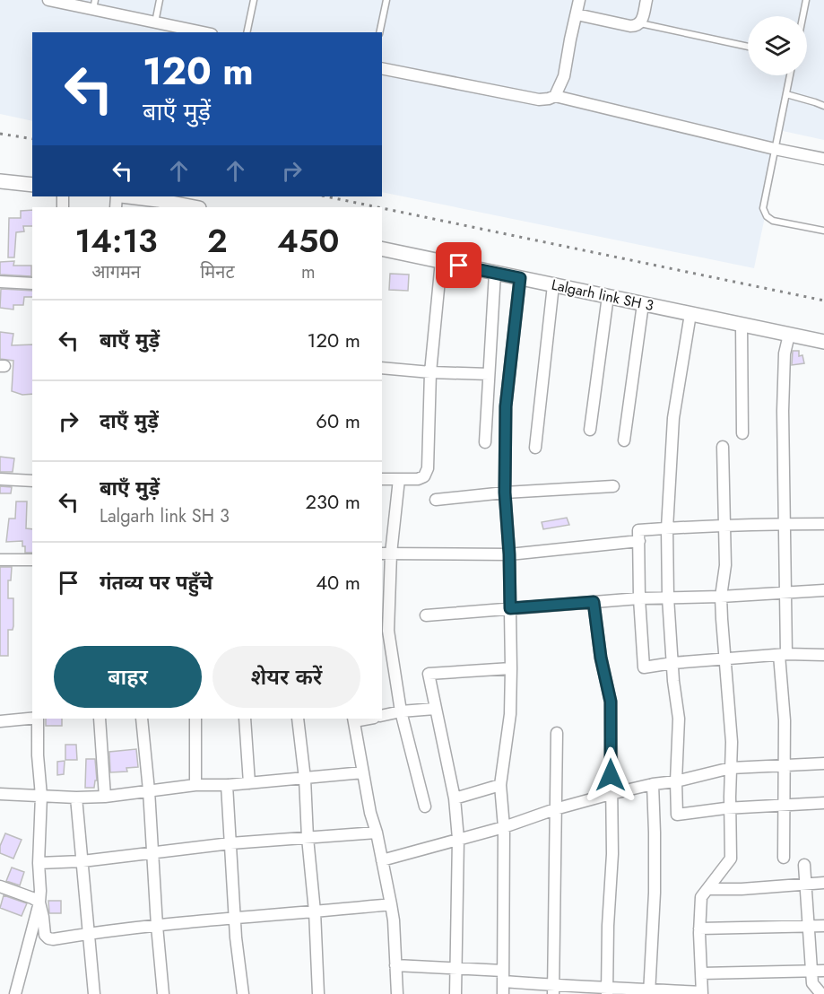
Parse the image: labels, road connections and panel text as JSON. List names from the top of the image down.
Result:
{
  "streets": {
    "street": ["Lalgarh link SH 3"]
  },
  "page": {
    "turn": ["120 m", "बाएँ मुड़ें"],
    "eta": [
      "14:13",
      "आगमन",
      "2",
      "मिनट",
      "450",
      "m"
    ],
    "list": [
      {
        "name": "बाएँ मुड़ें",
        "value": "120 m"
      },
      {
        "name": "दाएँ मुड़ें",
        "value": "60 m"
      },
      {
        "name": "बाएँ मुड़ें",
        "note": "Lalgarh link SH 3",
        "value": "230 m"
      },
      {
        "name": "गंतव्य पर पहुँचे",
        "value": "40 m"
      }
    ],
    "buttons": ["बाहर", "शेयर करें"]
  }
}
